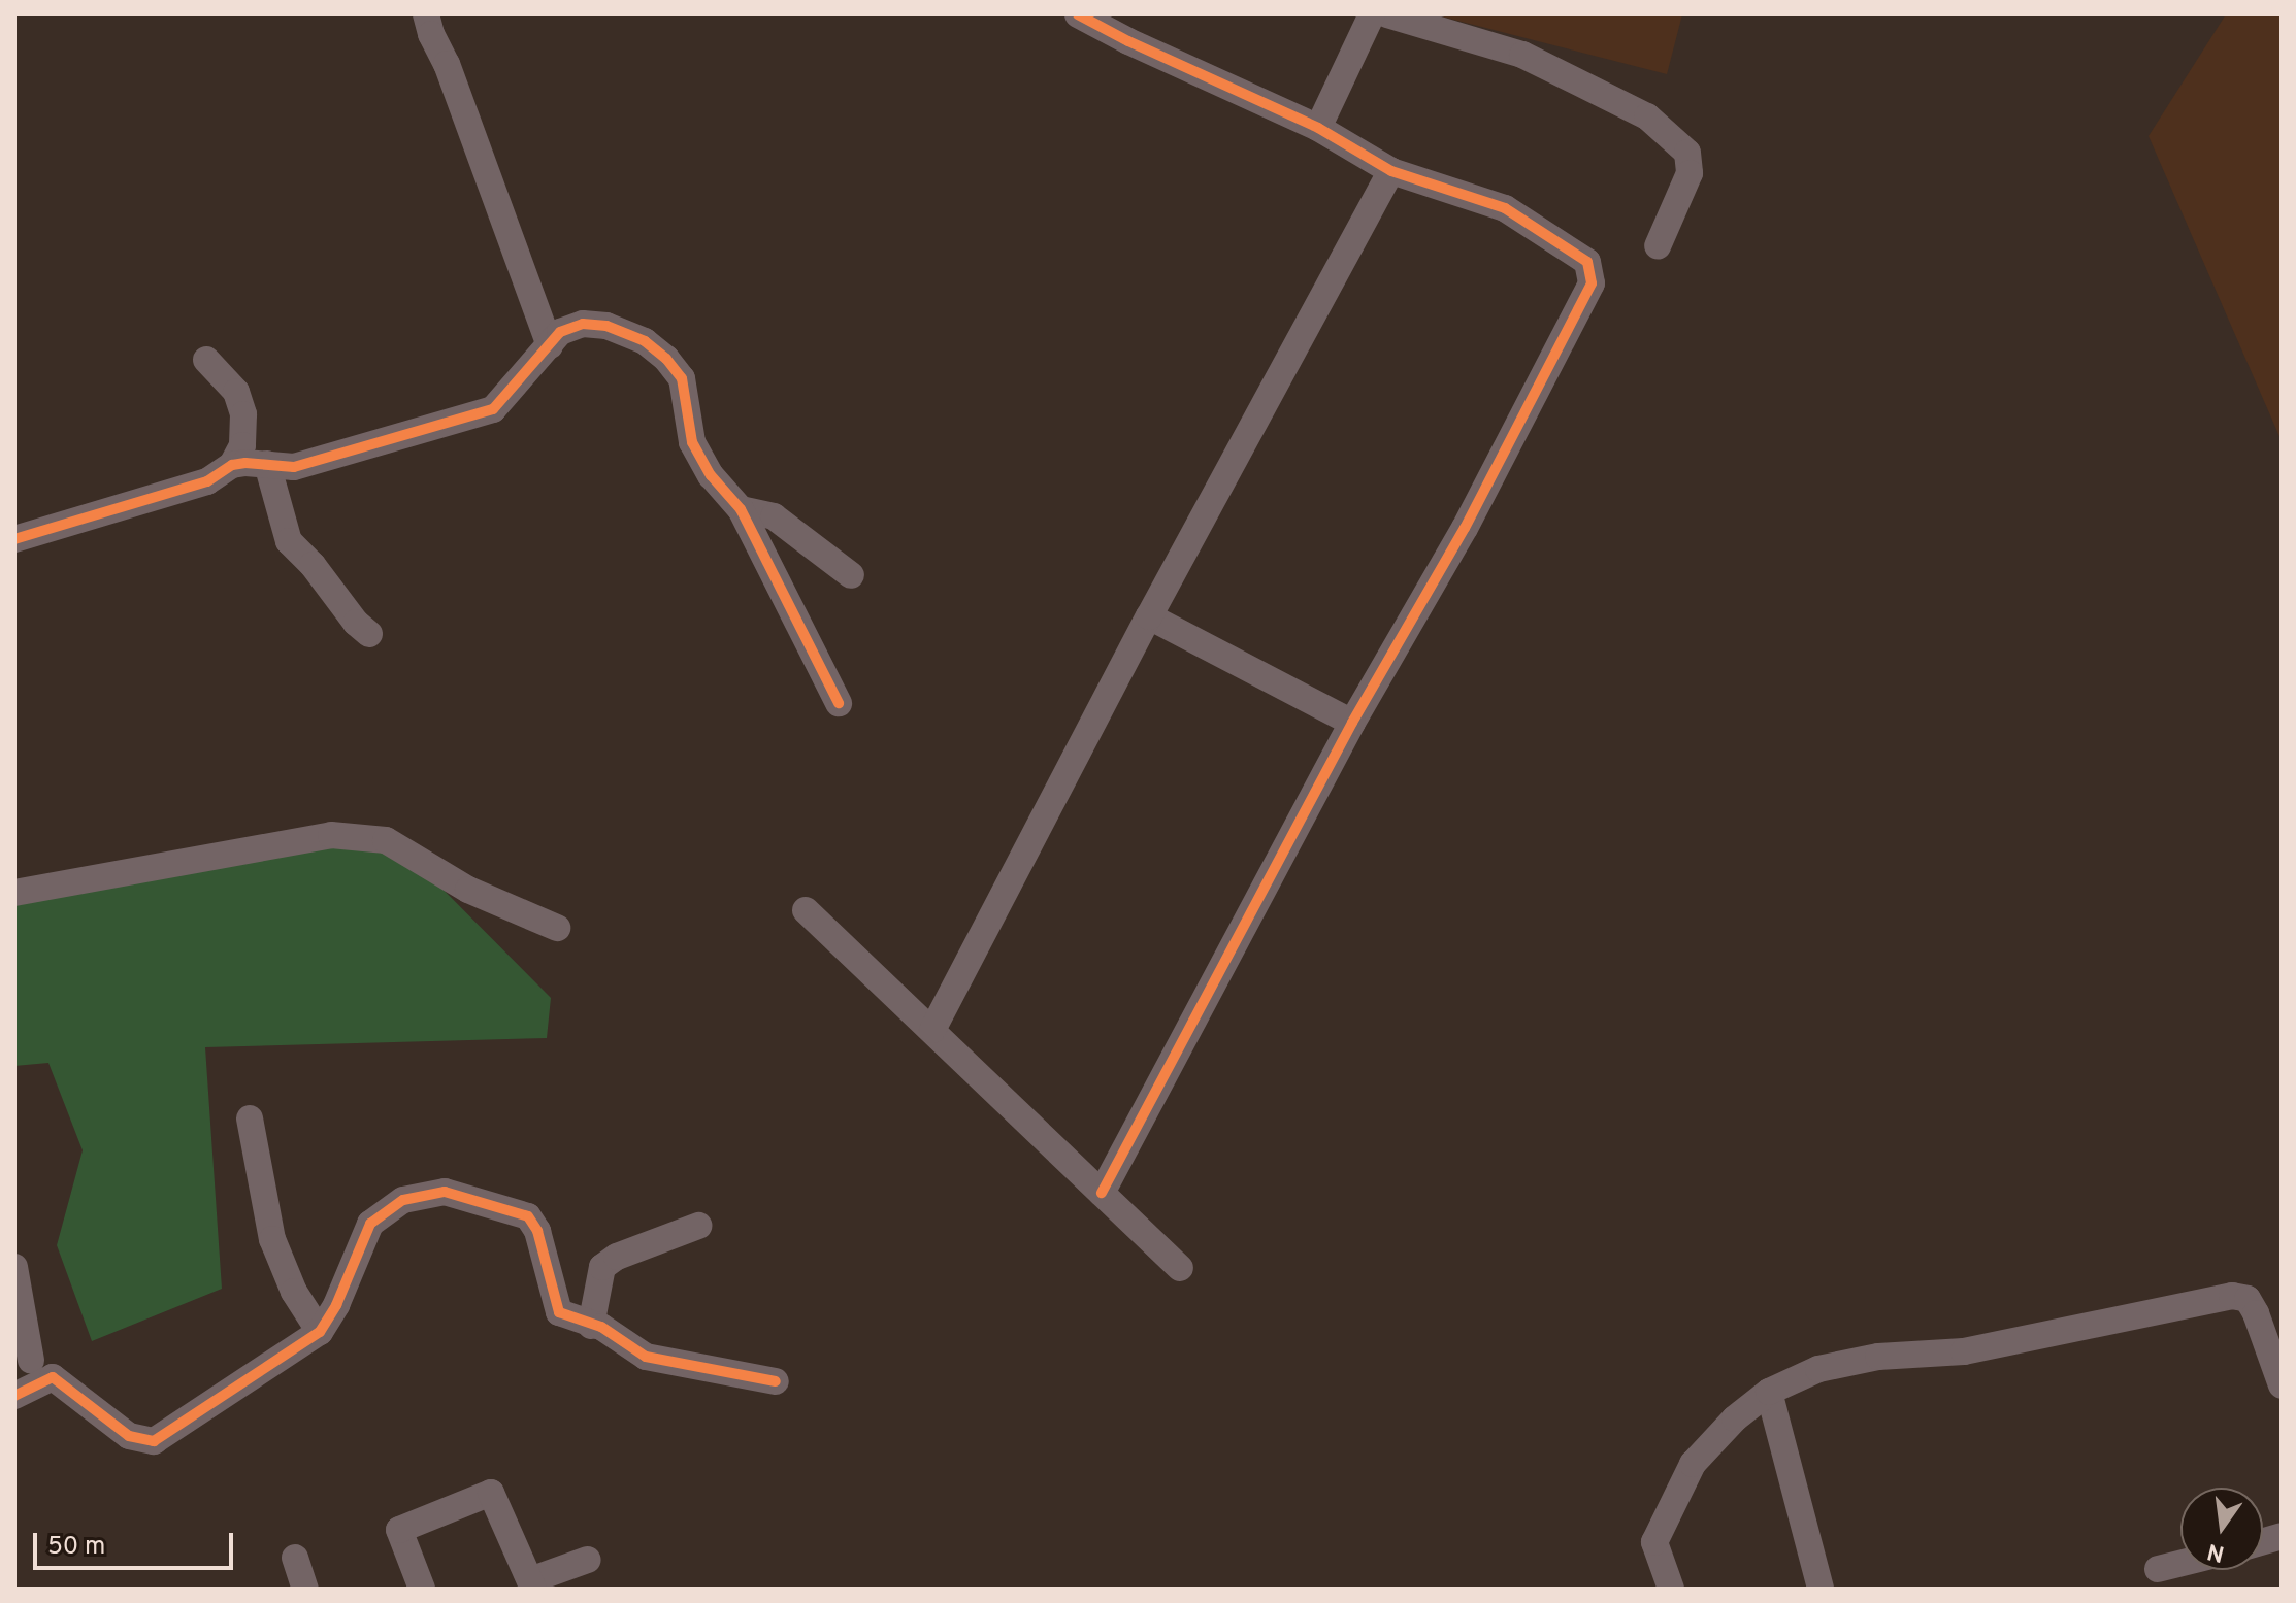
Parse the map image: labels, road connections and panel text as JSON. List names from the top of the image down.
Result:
{
  "scale_bar": "50 m",
  "north": "bottom"
}
